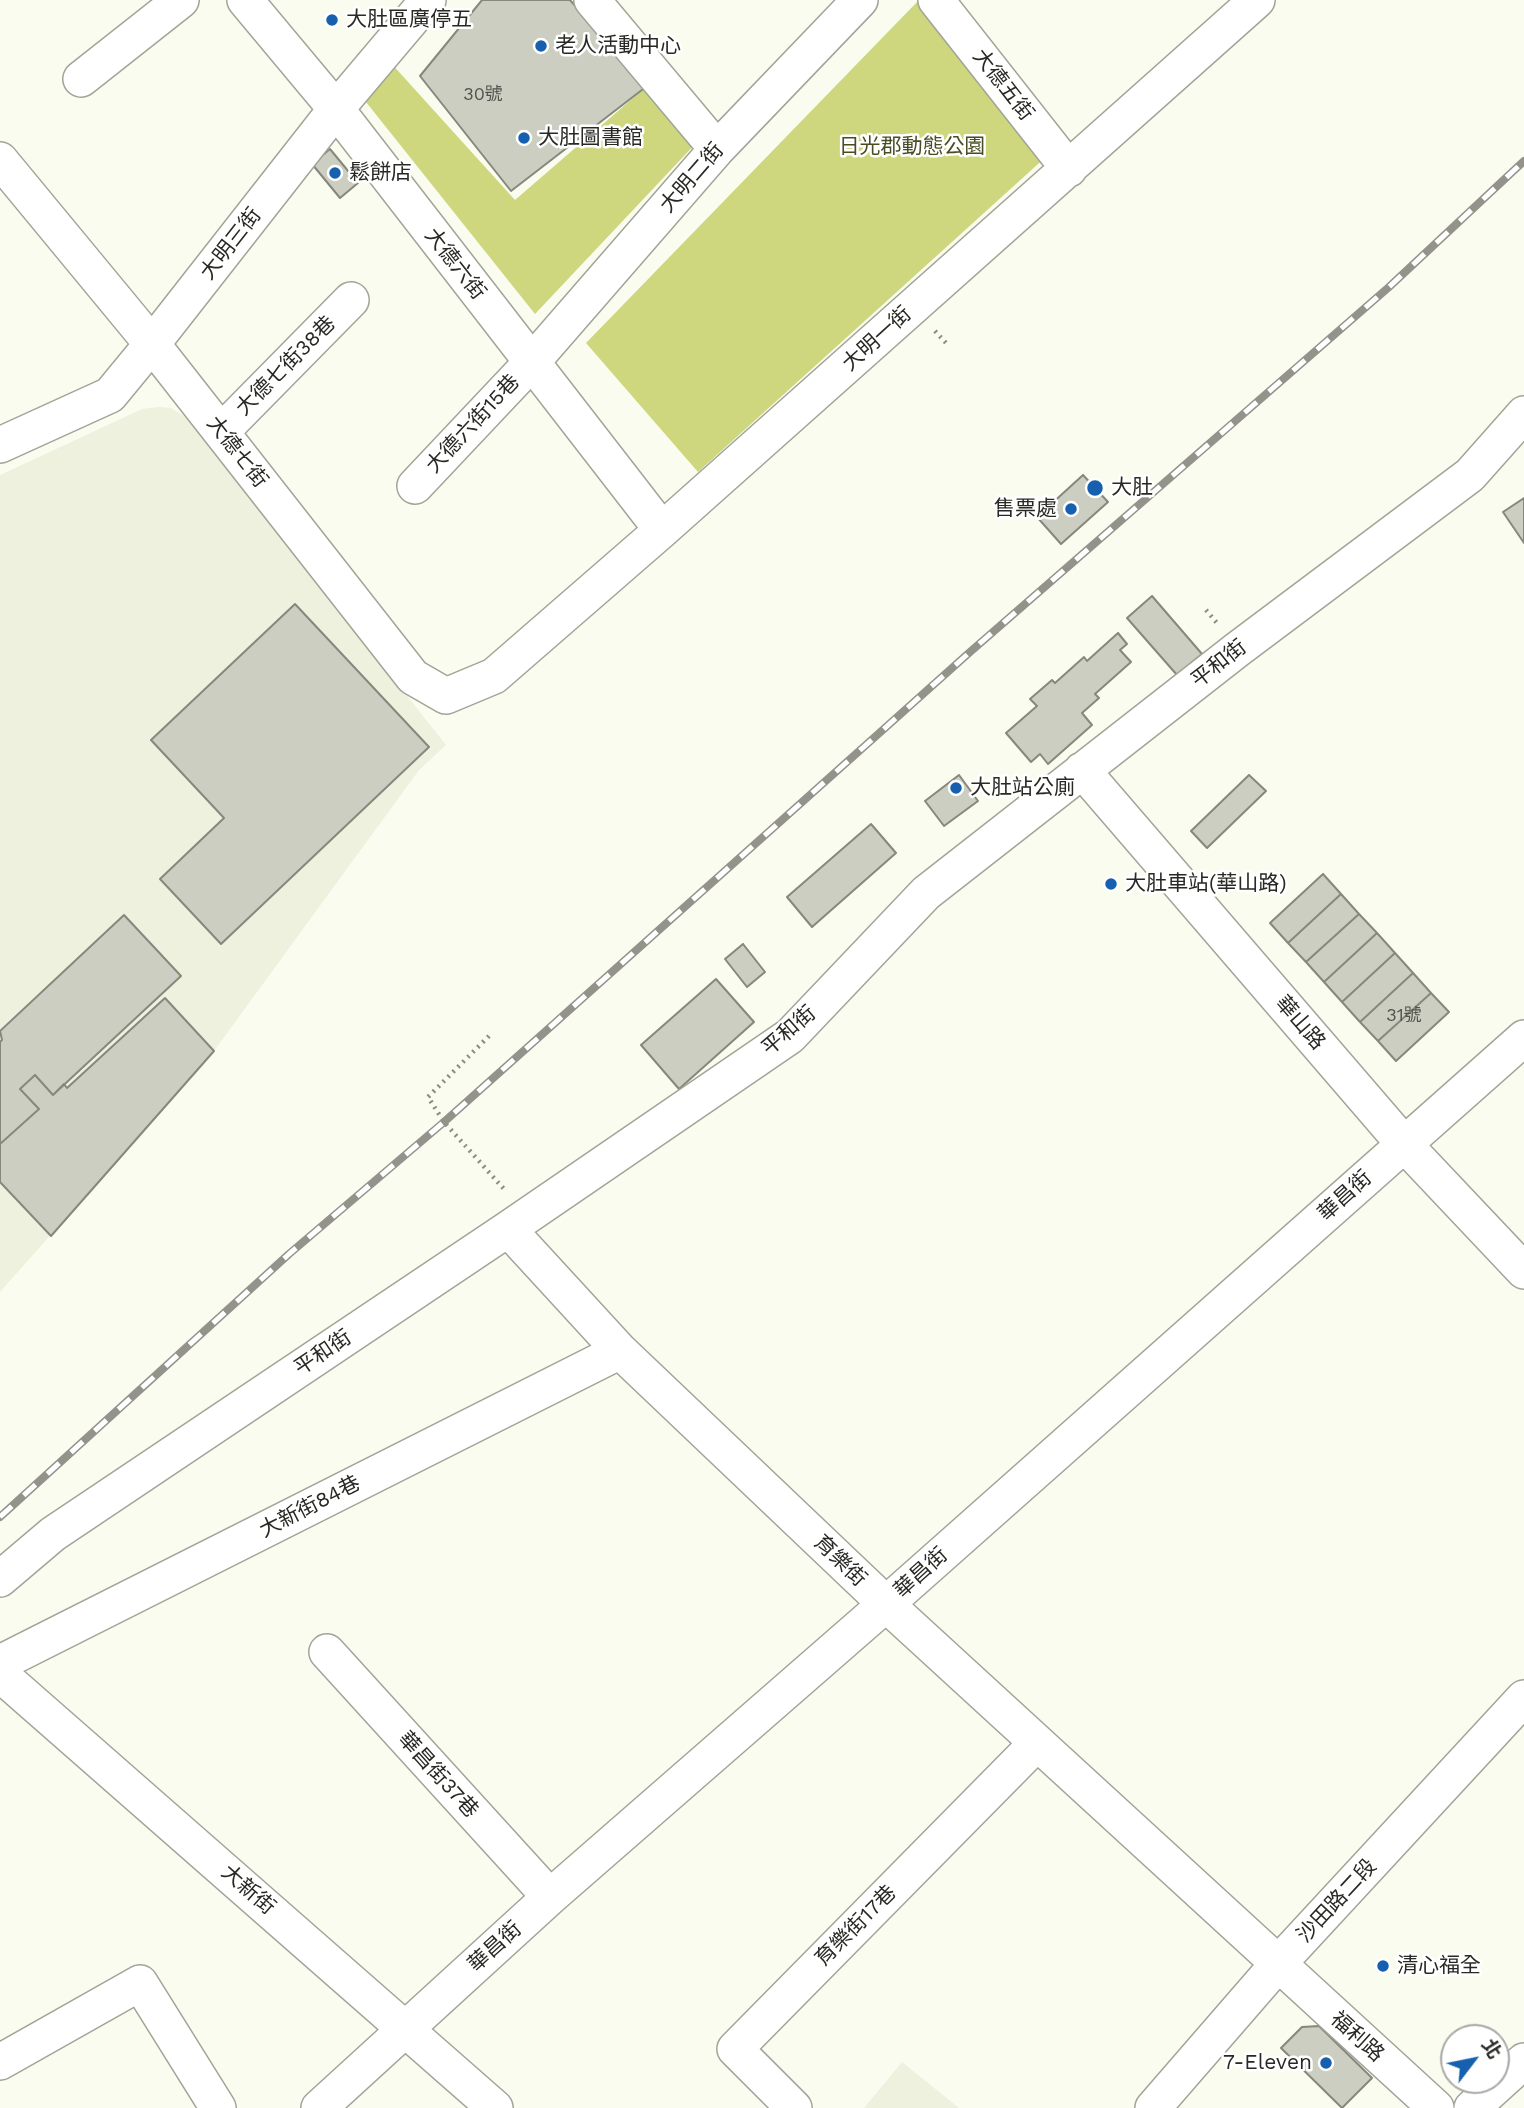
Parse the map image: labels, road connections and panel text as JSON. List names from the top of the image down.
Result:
{
  "streets": {
    "street": [
      "大德五街",
      "大明二街",
      "大明三街",
      "大德六街",
      "大明一街",
      "大德七街38巷",
      "大德六街15巷",
      "大德七街",
      "平和街",
      "華山路",
      "華昌街",
      "大新街84巷",
      "育樂街",
      "華昌街37巷",
      "大新街",
      "沙田路二段",
      "育樂街17巷",
      "福利路"
    ]
  },
  "crossings": [
    ["大德五街", "大明一街"],
    ["大明二街", "大德六街"],
    ["大明二街", "大德六街15巷"],
    ["大明三街", "大德六街"],
    ["大明三街", "大德七街"],
    ["大德六街", "大明一街"],
    ["大德六街", "大德六街15巷"],
    ["大明一街", "大德七街"],
    ["大德七街38巷", "大德七街"],
    ["平和街", "華山路"],
    ["平和街", "育樂街"],
    ["華山路", "華昌街"],
    ["華昌街", "育樂街"],
    ["華昌街", "華昌街37巷"],
    ["華昌街", "大新街"],
    ["大新街84巷", "育樂街"],
    ["育樂街", "沙田路二段"],
    ["育樂街", "育樂街17巷"],
    ["育樂街", "福利路"],
    ["沙田路二段", "福利路"]
  ],
  "parks": ["日光郡動態公園"],
  "places": [
    "大肚區廣停五",
    "老人活動中心",
    "大肚圖書館",
    "鬆餅店",
    "大肚",
    "售票處",
    "大肚站公廁",
    "大肚車站(華山路)",
    "清心福全",
    "7-Eleven"
  ],
  "house_numbers": ["30號", "31號"],
  "north": "top right"
}
